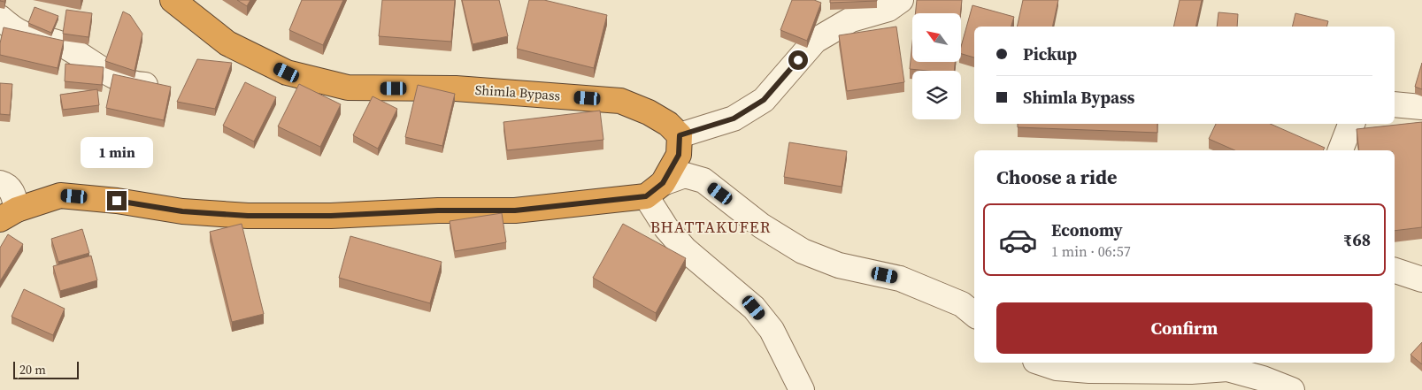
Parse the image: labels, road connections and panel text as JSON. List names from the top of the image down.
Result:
{
  "streets": {
    "highway": ["Shimla Bypass"]
  },
  "districts": ["BHATTAKUFER"],
  "scale_bar": "20 m",
  "north": "top left",
  "page": {
    "banner": ["Pickup", "Shimla Bypass"],
    "bubble": "1 min",
    "heading": "Choose a ride",
    "list": [
      {
        "name": "Economy",
        "note": "1 min · 06:57",
        "value": "₹68"
      }
    ],
    "buttons": "Confirm",
    "scale": "20 m"
  }
}
